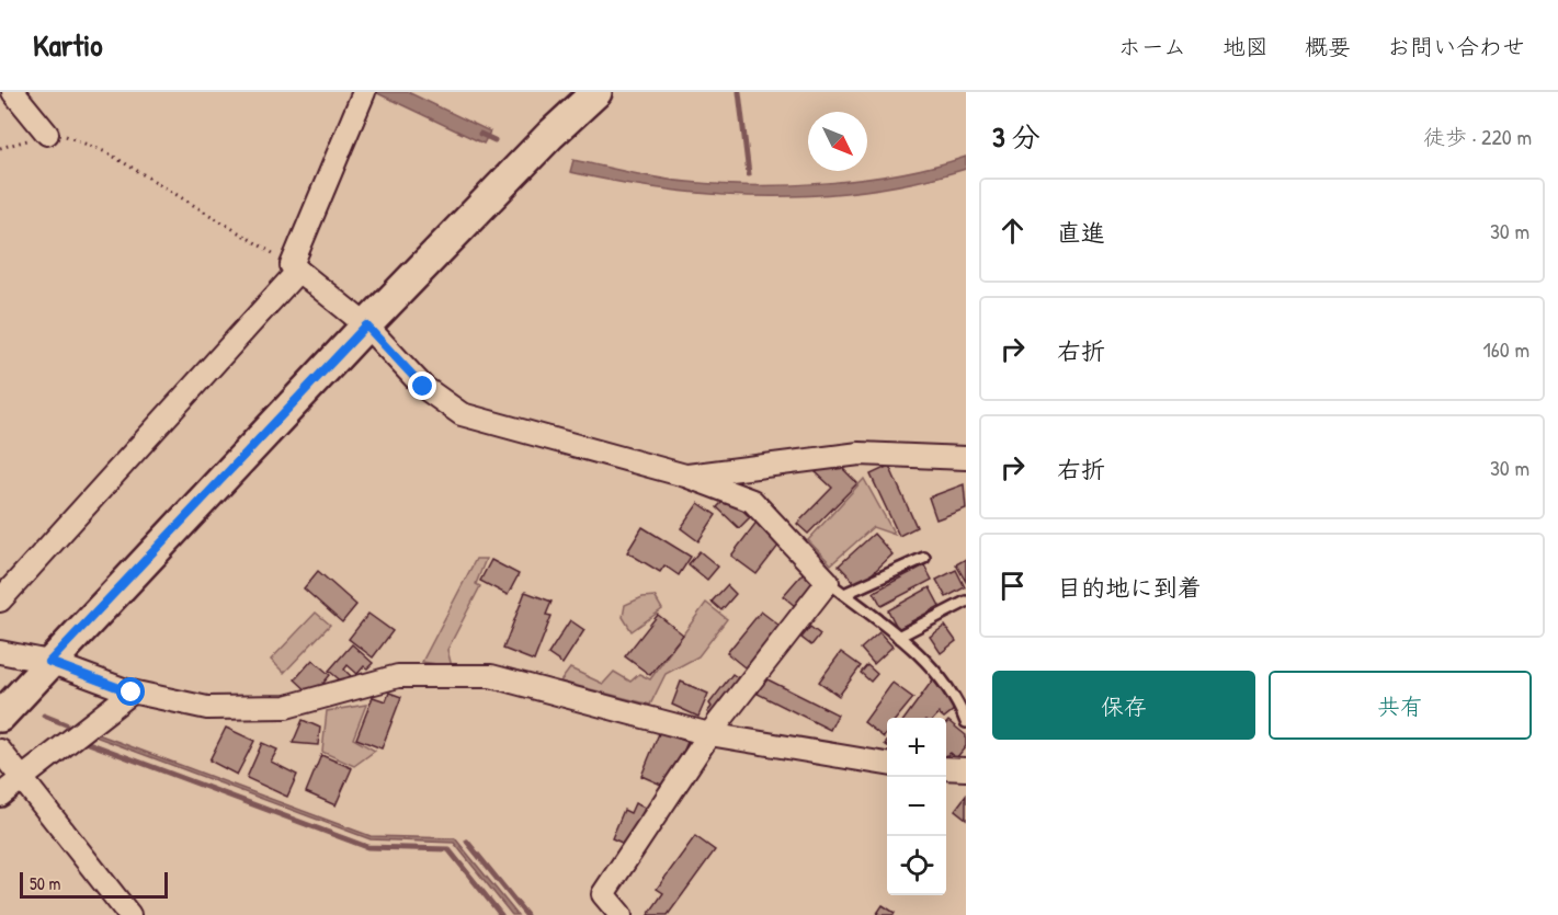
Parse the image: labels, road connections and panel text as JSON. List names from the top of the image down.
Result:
{
  "scale_bar": "50 m",
  "north": "bottom right",
  "page": {
    "header": "Kartio",
    "nav": [
      "ホーム",
      "地図",
      "概要",
      "お問い合わせ"
    ],
    "heading": ["3 分", "徒歩 · 220 m"],
    "list": [
      ["直進", "30 m"],
      ["右折", "160 m"],
      ["右折", "30 m"],
      "目的地に到着"
    ],
    "buttons": ["保存", "共有"],
    "map_buttons": ["+", "−"],
    "scale": "50 m"
  }
}
